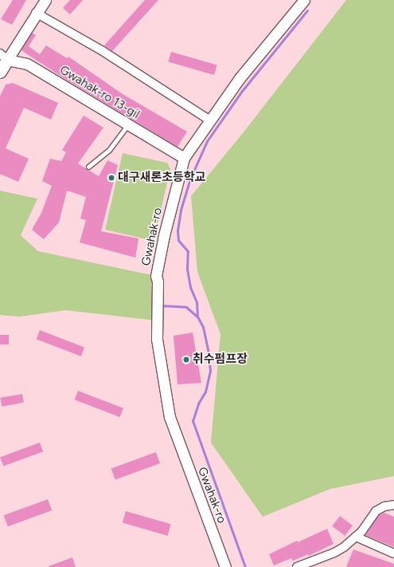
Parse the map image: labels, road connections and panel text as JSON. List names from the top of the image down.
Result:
{
  "streets": {
    "street": ["Gwahak-ro 13-gil", "Gwahak-ro"]
  },
  "crossings": [
    ["Gwahak-ro 13-gil", "Gwahak-ro"]
  ],
  "places": ["대구새론초등학교", "취수펌프장"]
}
